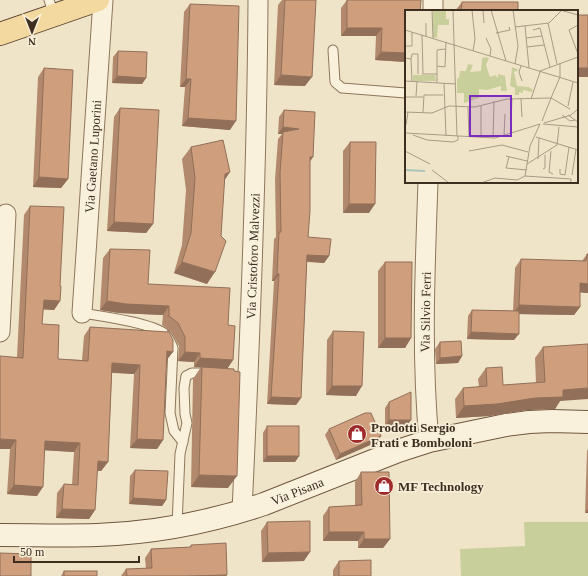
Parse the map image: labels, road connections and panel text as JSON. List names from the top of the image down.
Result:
{
  "streets": {
    "main road": ["Via Pisana"],
    "street": ["Via Gaetano Luporini", "Via Cristoforo Malvezzi", "Via Silvio Ferri"]
  },
  "crossings": [
    ["Via Cristoforo Malvezzi", "Via Pisana"],
    ["Via Silvio Ferri", "Via Pisana"]
  ],
  "places": {
    "shop": ["Prodotti Sergio Frati e Bomboloni", "MF Technology"]
  },
  "scale_bar": "50 m",
  "north": "bottom"
}
